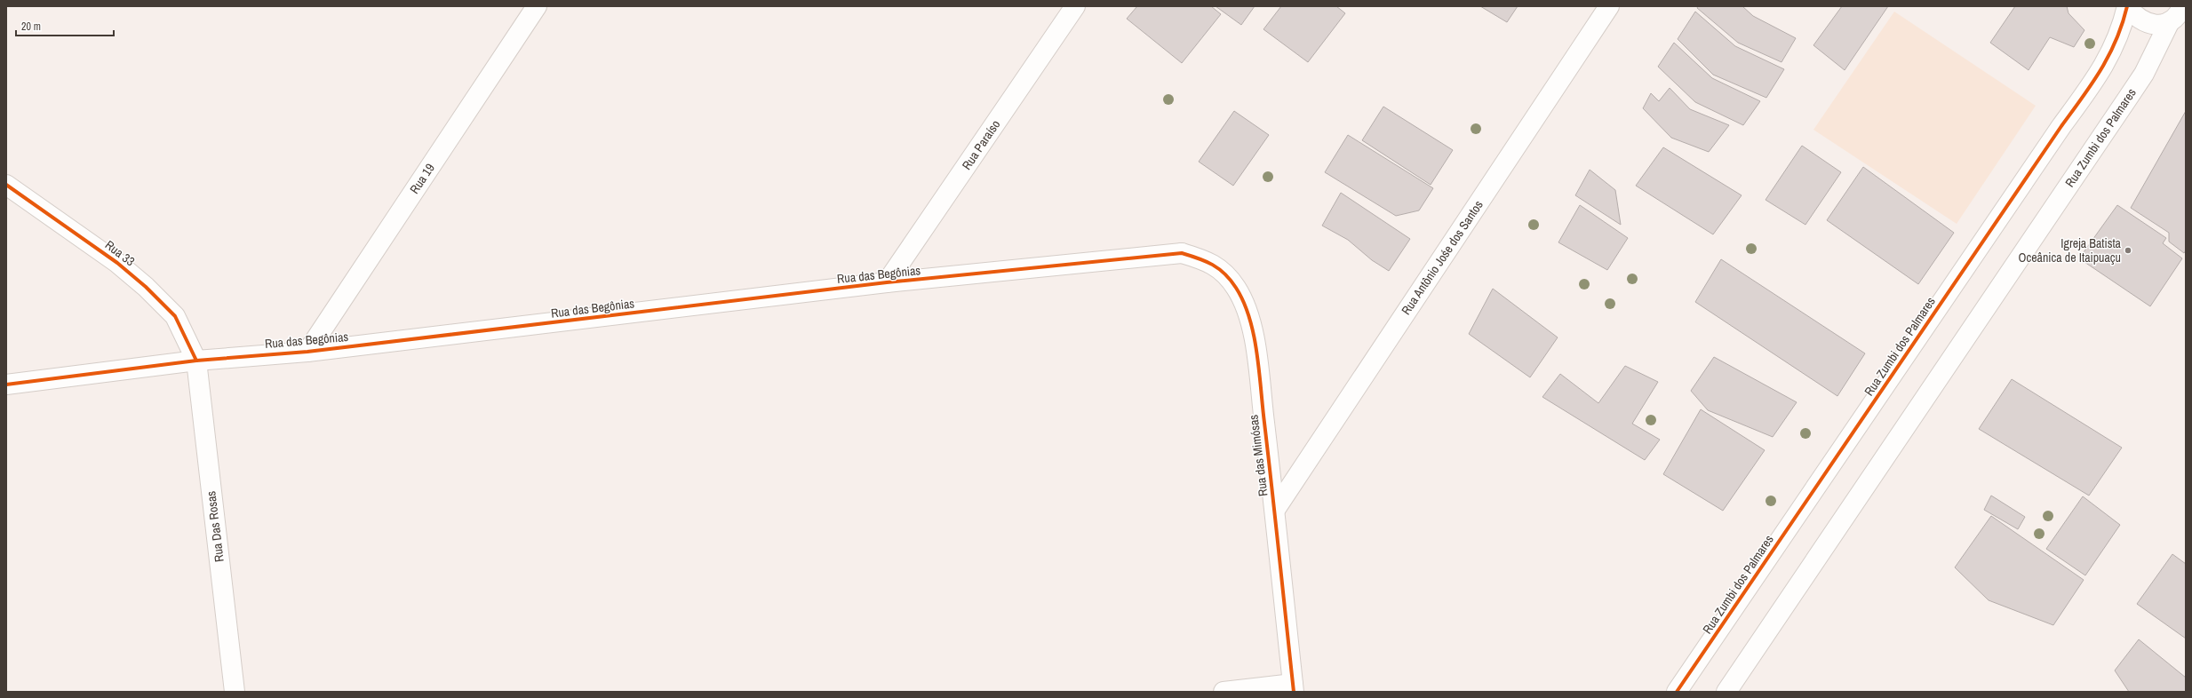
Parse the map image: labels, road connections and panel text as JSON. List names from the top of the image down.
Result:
{
  "streets": {
    "street": [
      "Rua Zumbi dos Palmares",
      "Rua Paraíso",
      "Rua 19",
      "Rua 33",
      "Rua Antônio Jośe dos Santos",
      "Rua das Begônias",
      "Rua das Mimósas",
      "Rua Das Rosas"
    ]
  },
  "crossings": [
    ["Rua Paraíso", "Rua das Begônias"],
    ["Rua 19", "Rua das Begônias"],
    ["Rua 33", "Rua das Begônias"],
    ["Rua 33", "Rua Das Rosas"],
    ["Rua Antônio Jośe dos Santos", "Rua das Mimósas"],
    ["Rua das Begônias", "Rua das Mimósas"],
    ["Rua das Begônias", "Rua Das Rosas"]
  ],
  "places": ["Igreja Batista Oceânica de Itaipuaçu"],
  "scale_bar": "20 m"
}
